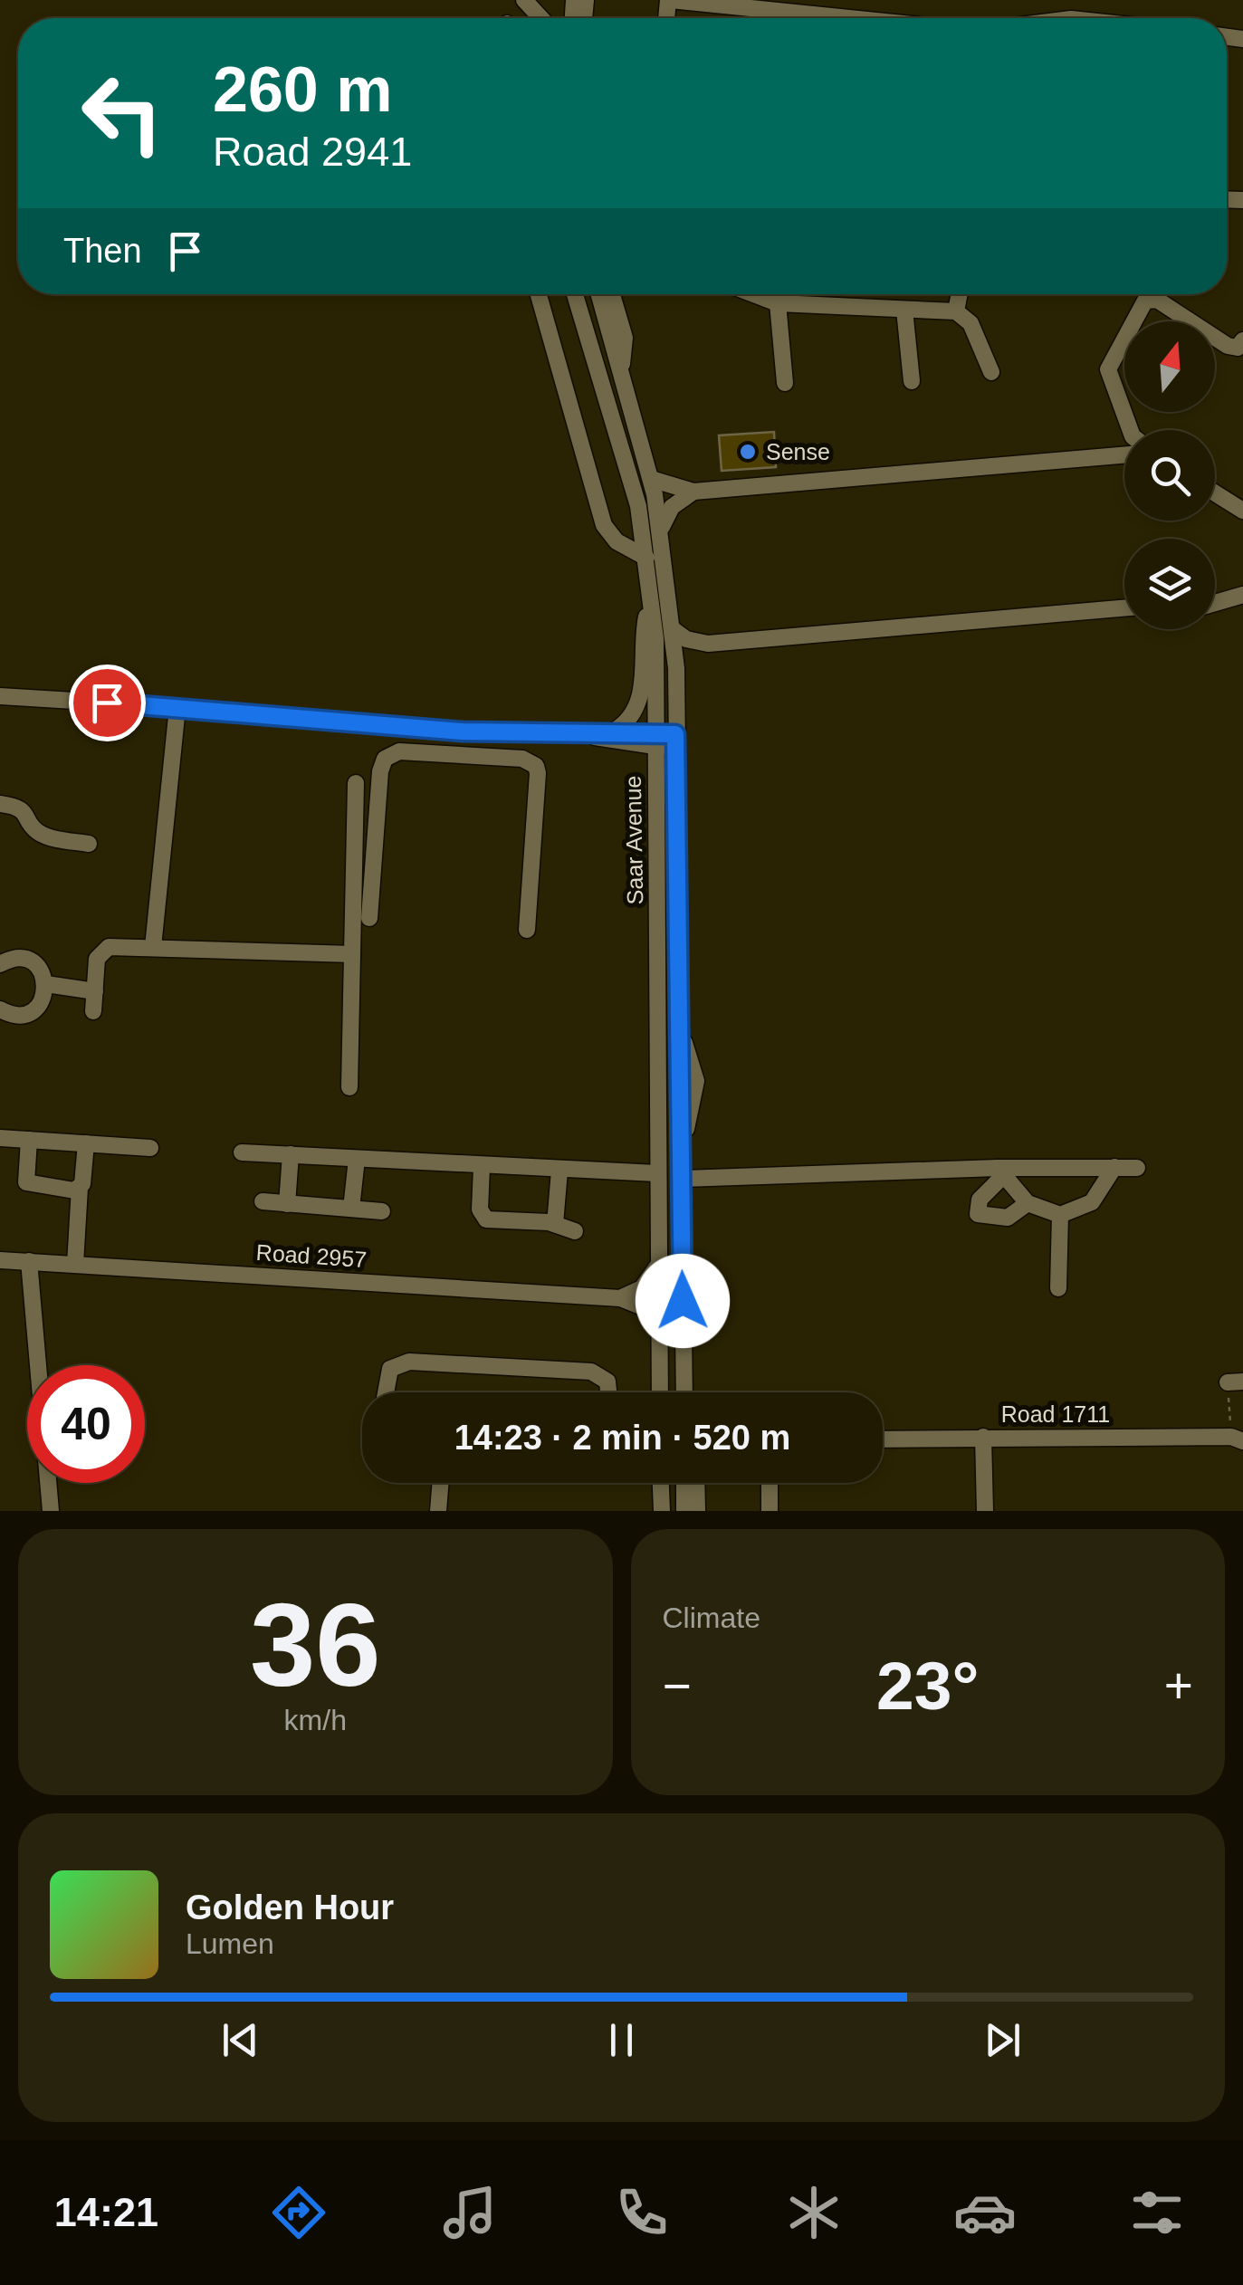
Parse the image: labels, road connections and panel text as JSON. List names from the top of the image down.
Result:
{
  "streets": {
    "street": ["Saar Avenue", "Road 2957", "Road 1711"]
  },
  "places": ["Sense"],
  "north": "top",
  "page": {
    "turn": ["260 m", "Road 2941"],
    "then": "Then",
    "limit": "40",
    "trip": "14:23 · 2 min · 520 m",
    "tile": [
      ["36", "km/h"],
      "Climate"
    ],
    "heat": ["−", "23°", "+"],
    "song": ["Golden Hour", "Lumen"],
    "tabs": "14:21"
  }
}
